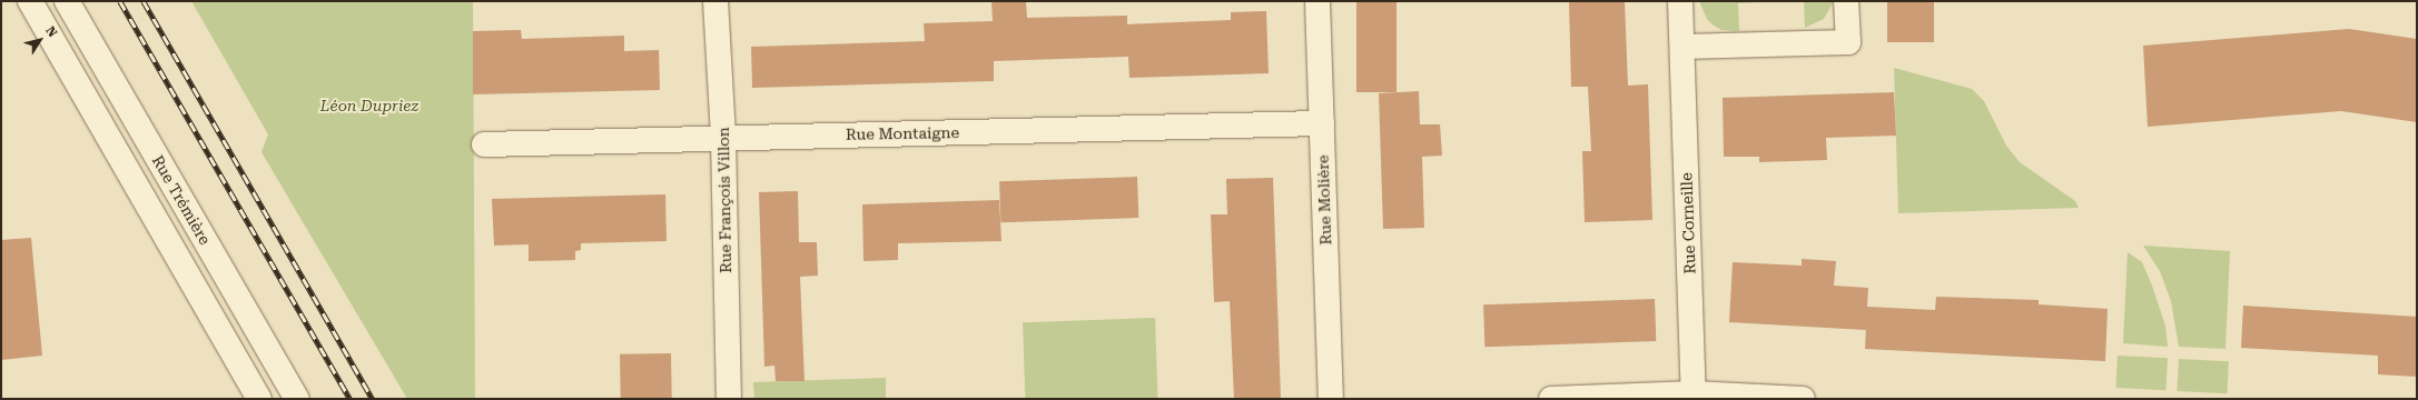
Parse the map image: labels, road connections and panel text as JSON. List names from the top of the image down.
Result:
{
  "streets": {
    "street": [
      "Rue Montaigne",
      "Rue Trémière",
      "Rue François Villon",
      "Rue Molière",
      "Rue Corneille"
    ]
  },
  "crossings": [
    ["Rue Montaigne", "Rue François Villon"],
    ["Rue Montaigne", "Rue Molière"]
  ],
  "parks": ["Léon Dupriez"],
  "north": "top right"
}
